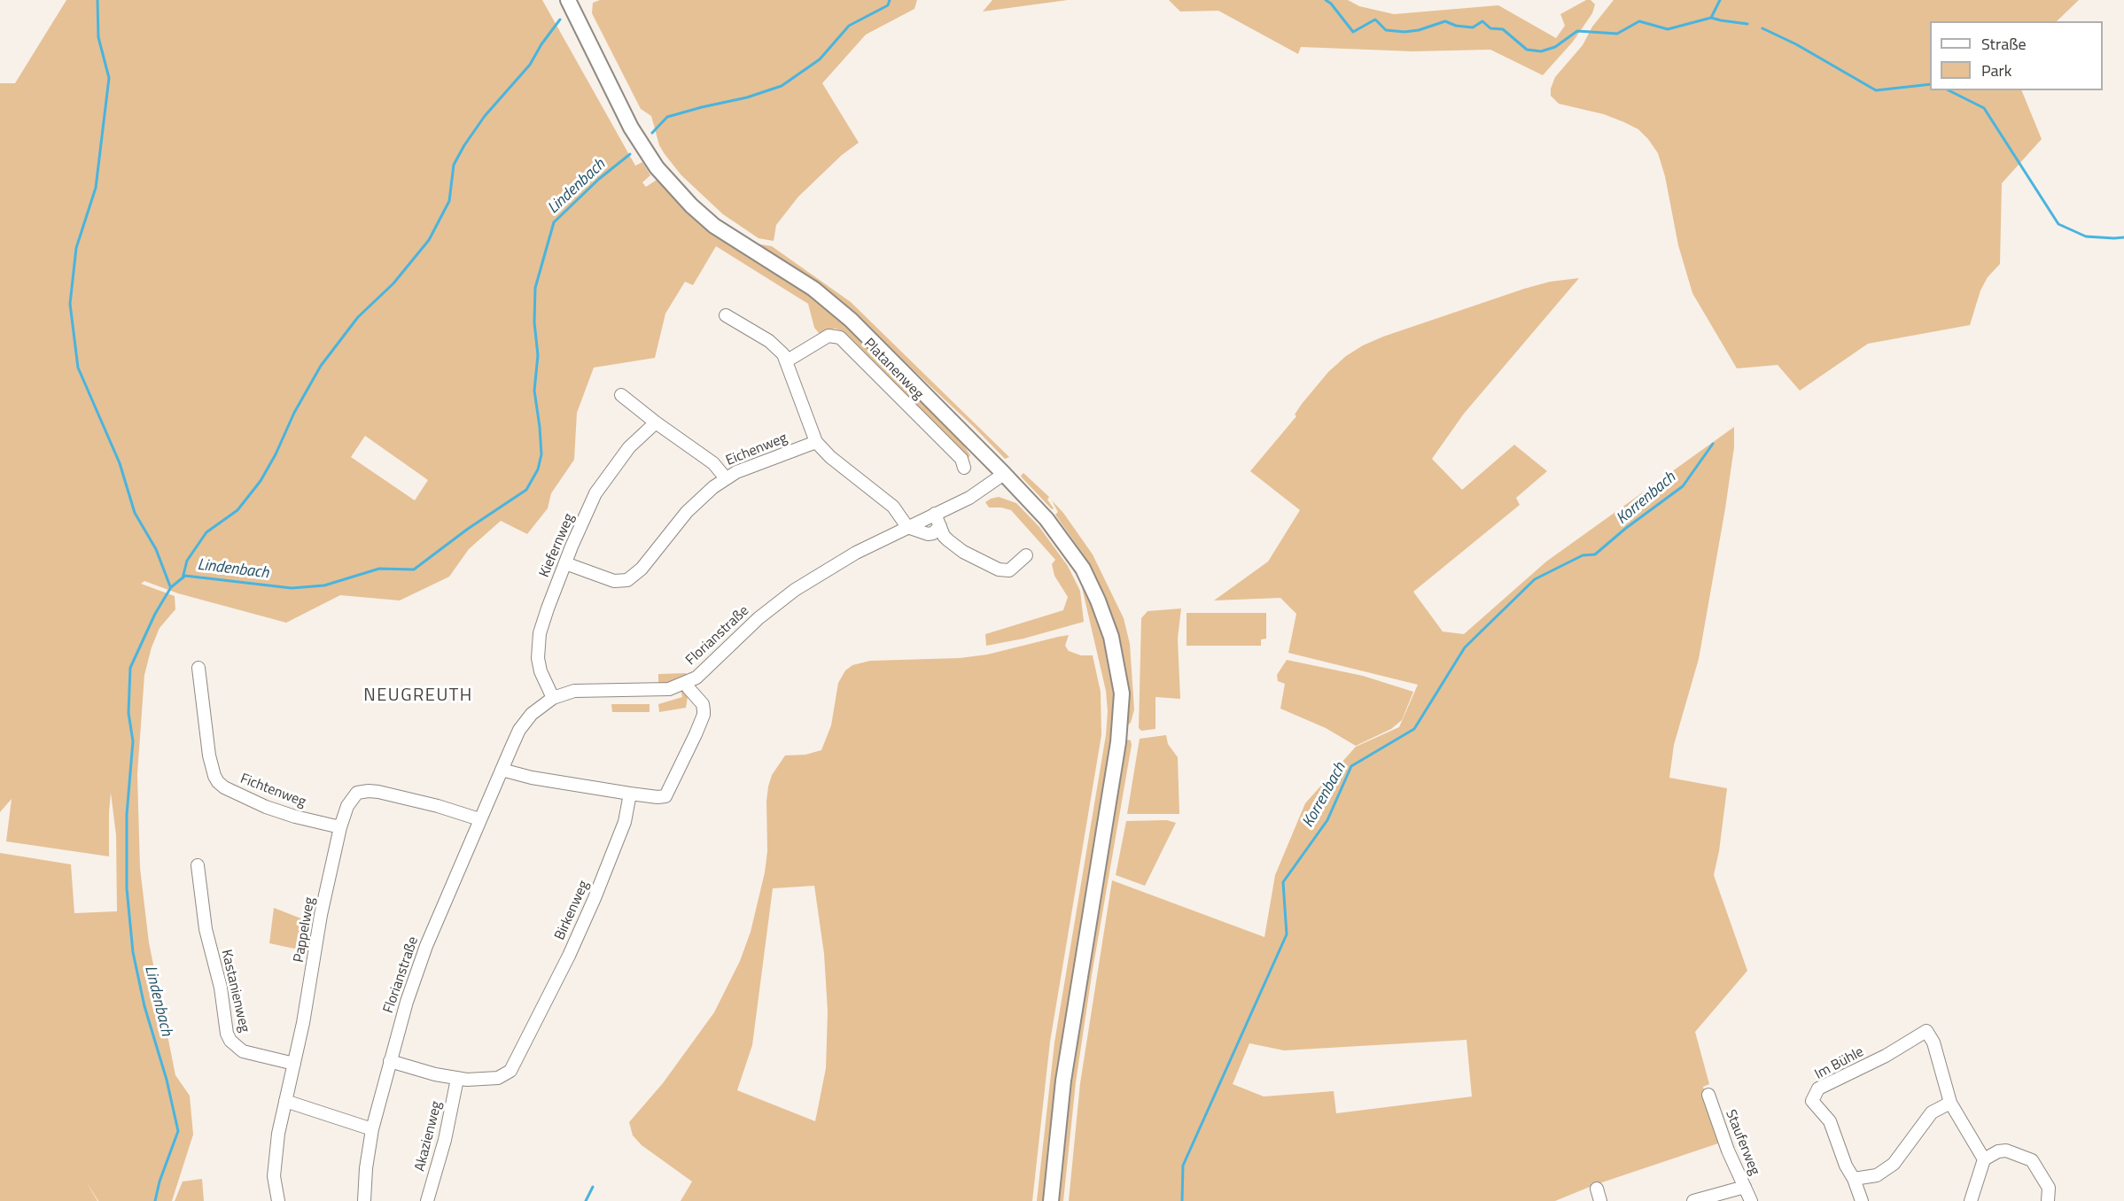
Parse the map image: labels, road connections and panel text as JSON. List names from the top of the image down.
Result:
{
  "streets": {
    "street": [
      "Platanenweg",
      "Eichenweg",
      "Kiefernweg",
      "Florianstraße",
      "Fichtenweg",
      "Birkenweg",
      "Pappelweg",
      "Kastanienweg",
      "Im Bühle",
      "Akazienweg",
      "Stauferweg"
    ]
  },
  "crossings": [
    ["Eichenweg", "Kiefernweg"],
    ["Kiefernweg", "Florianstraße"],
    ["Florianstraße", "Birkenweg"],
    ["Florianstraße", "Pappelweg"],
    ["Fichtenweg", "Pappelweg"],
    ["Birkenweg", "Akazienweg"],
    ["Pappelweg", "Kastanienweg"]
  ],
  "districts": ["NEUGREUTH"],
  "water": ["Lindenbach", "Korrenbach"],
  "legend": ["Straße", "Park"]
}
